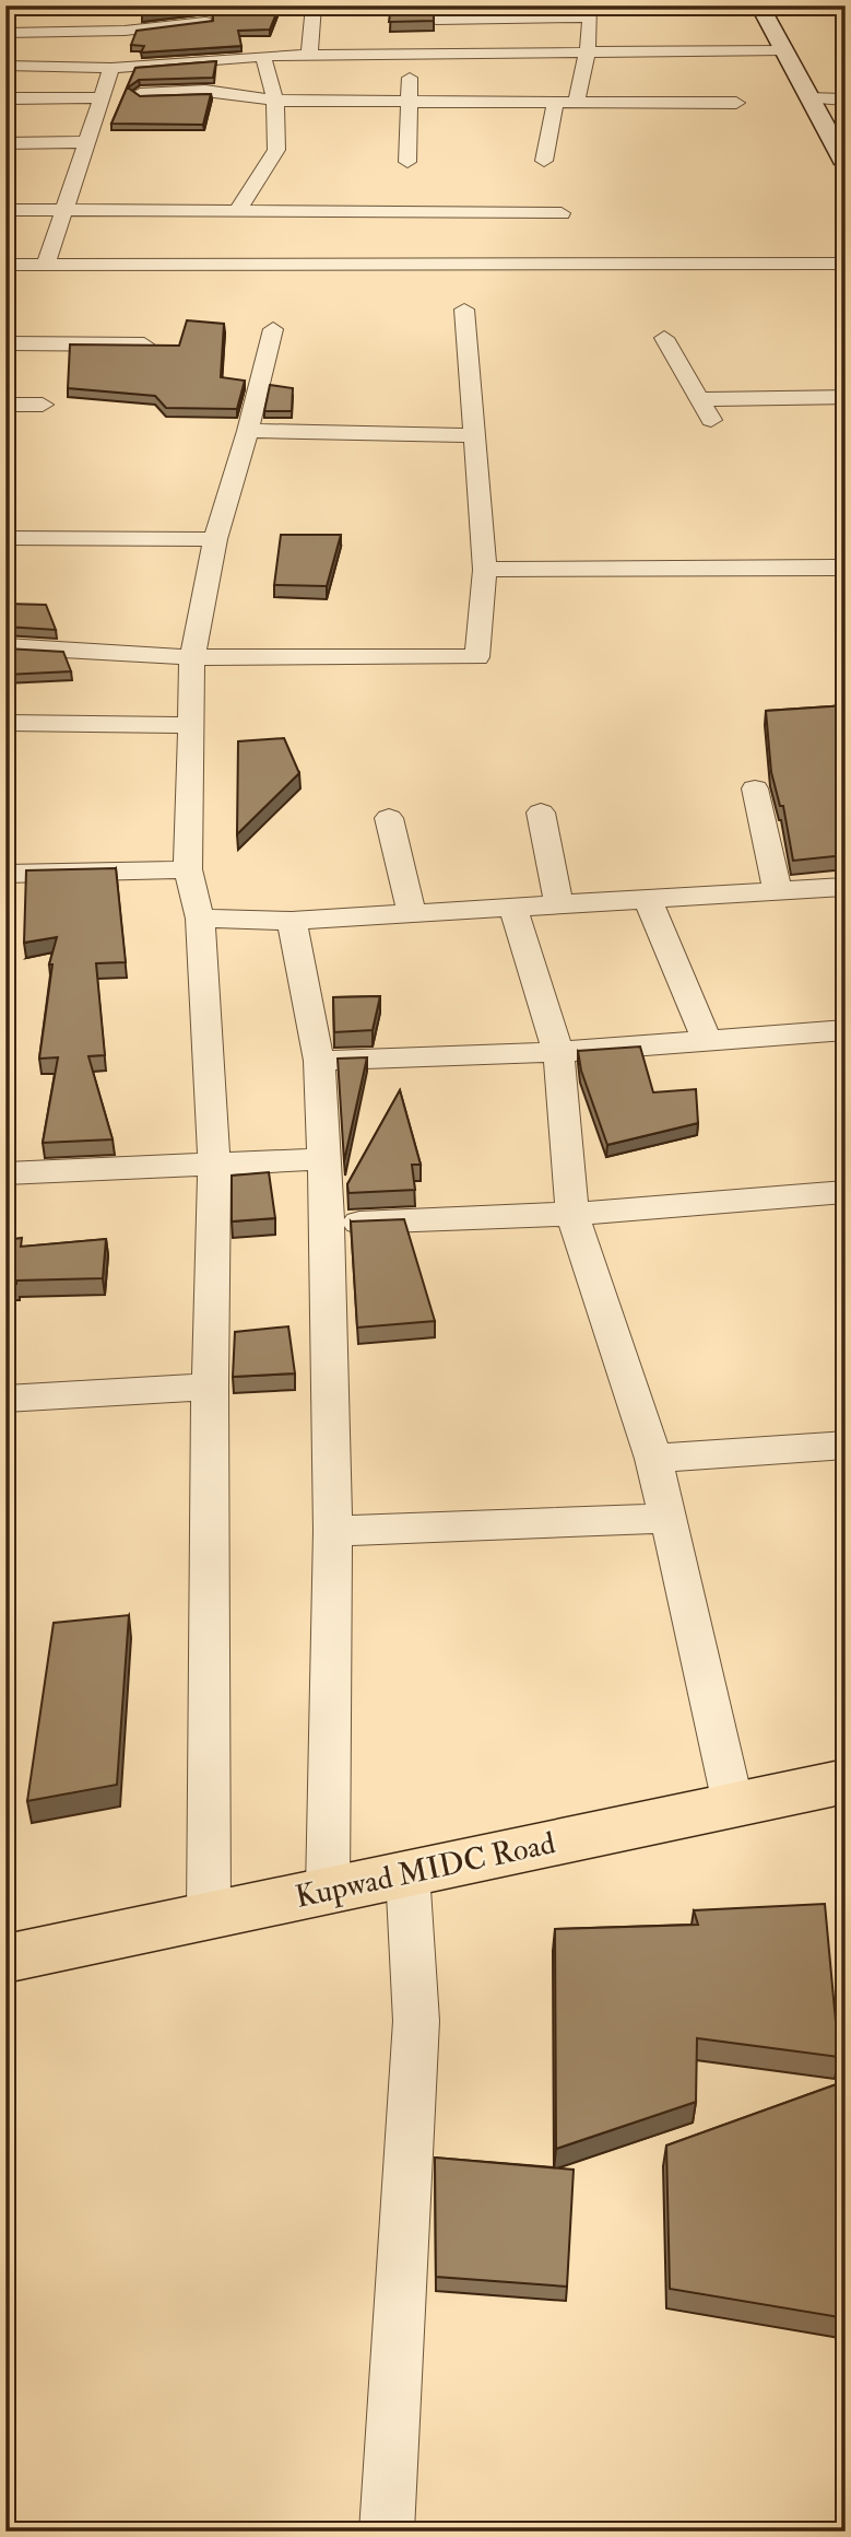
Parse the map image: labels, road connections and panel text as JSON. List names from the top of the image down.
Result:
{
  "streets": {
    "main road": ["Kupwad MIDC Road"]
  }
}
